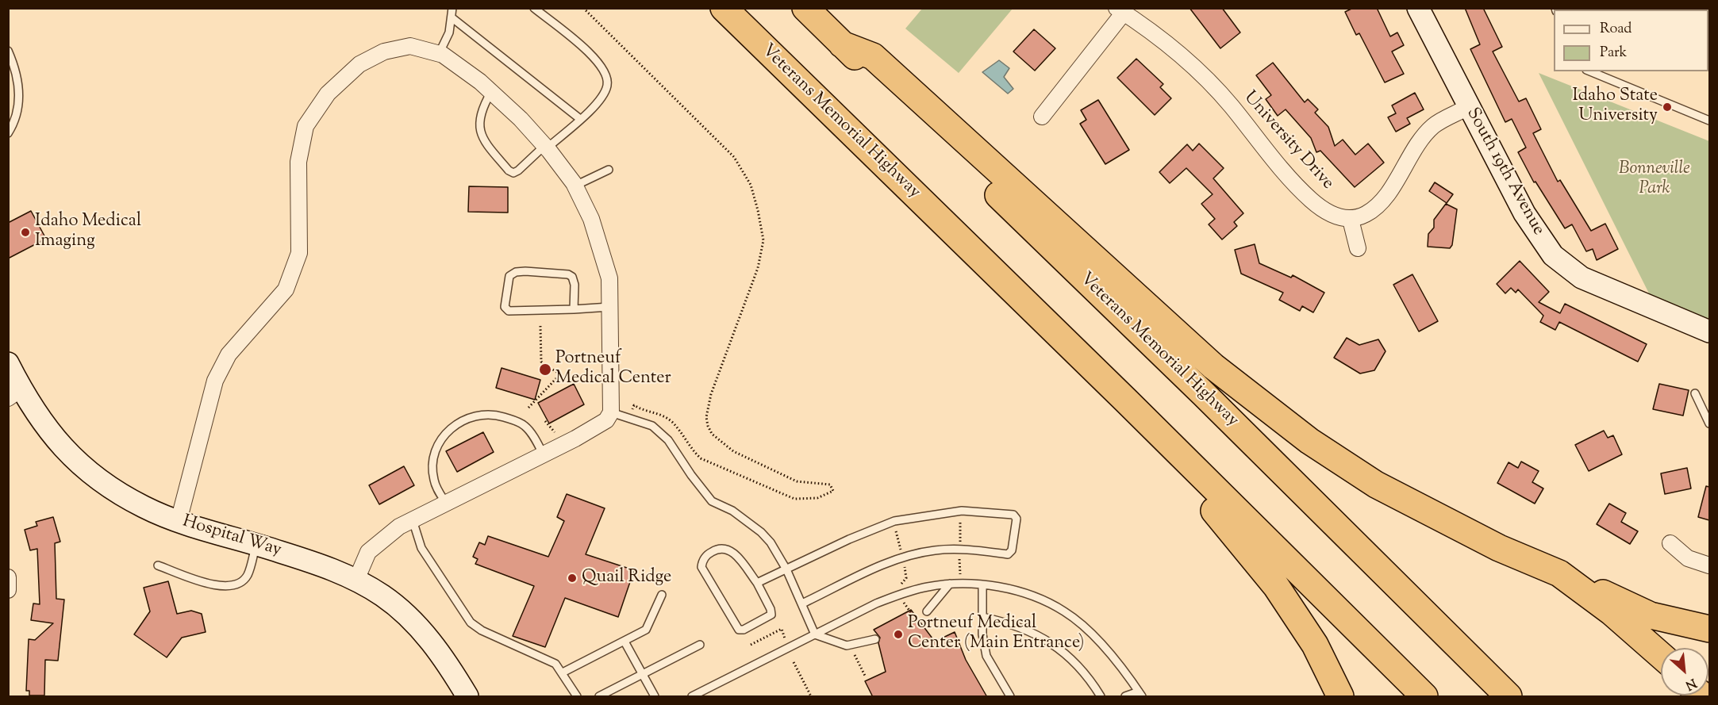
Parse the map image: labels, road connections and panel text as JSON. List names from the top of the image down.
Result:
{
  "streets": {
    "highway": ["Veterans Memorial Highway"],
    "street": ["University Drive", "South 19th Avenue", "Hospital Way"]
  },
  "parks": ["Bonneville Park"],
  "places": [
    "Idaho State University",
    "Idaho Medical Imaging",
    "Portneuf Medical Center",
    "Quail Ridge",
    "Portneuf Medical Center (Main Entrance)"
  ],
  "legend": ["Road", "Park"],
  "north": "bottom right"
}
